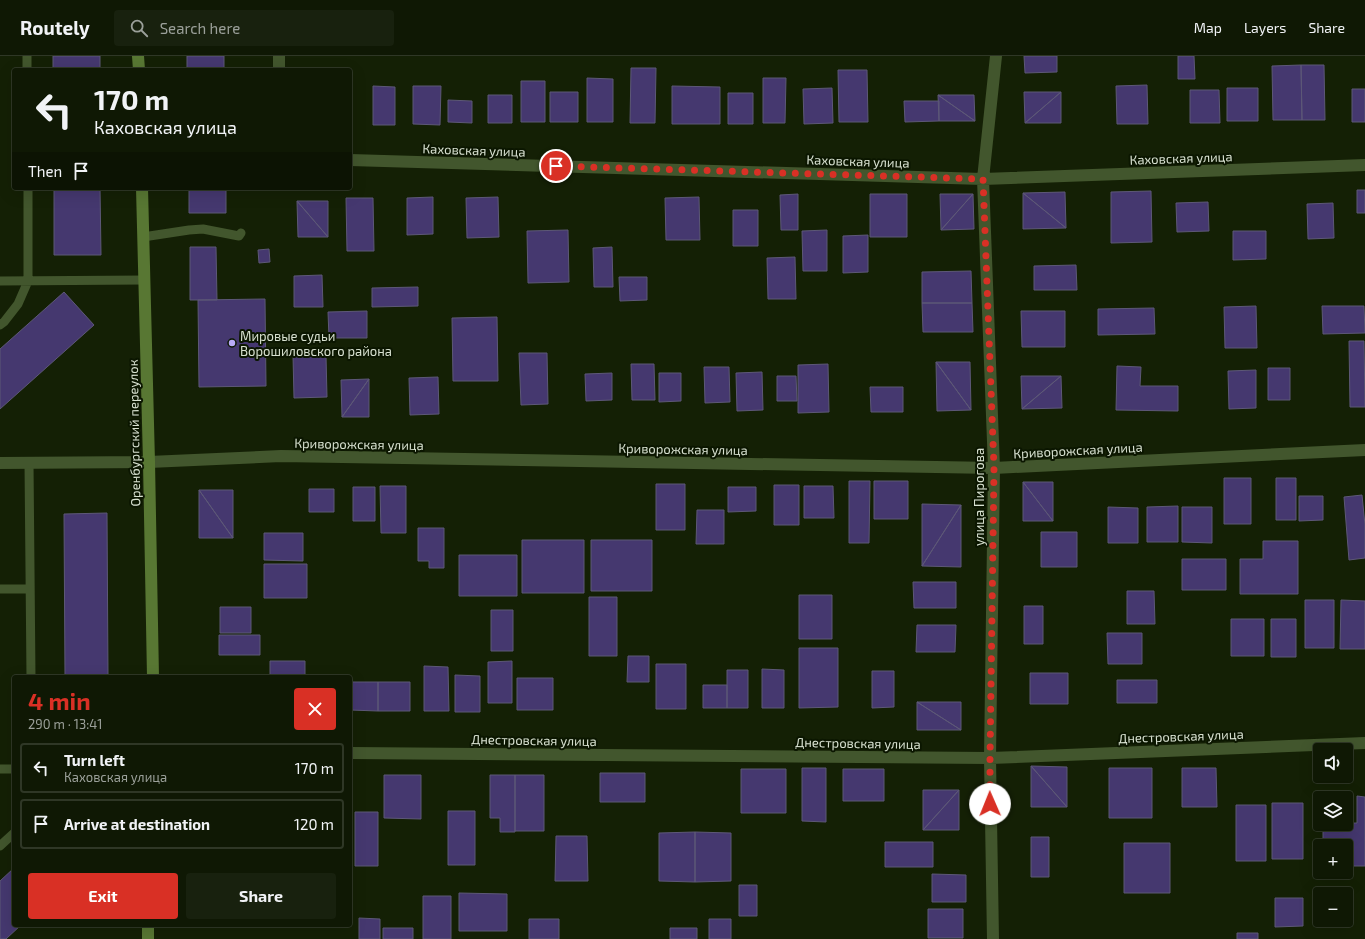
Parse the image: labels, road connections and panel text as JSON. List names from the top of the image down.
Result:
{
  "streets": {
    "street": [
      "Каховская улица",
      "Оренбургский переулок",
      "Криворожская улица",
      "улица Пирогова",
      "Днестровская улица"
    ]
  },
  "crossings": [
    ["Каховская улица", "улица Пирогова"],
    ["Оренбургский переулок", "Криворожская улица"],
    ["Криворожская улица", "улица Пирогова"],
    ["улица Пирогова", "Днестровская улица"]
  ],
  "places": ["Мировые судьи Ворошиловского района"],
  "page": {
    "header": "Routely",
    "search": "Search here",
    "nav": ["Map", "Layers", "Share"],
    "turn": ["170 m", "Каховская улица"],
    "then": "Then",
    "heading": ["4 min", "290 m · 13:41"],
    "map_buttons": ["+", "−"],
    "list": [
      {
        "name": "Turn left",
        "note": "Каховская улица",
        "value": "170 m"
      },
      {
        "name": "Arrive at destination",
        "value": "120 m"
      }
    ],
    "buttons": ["Exit", "Share"]
  }
}
